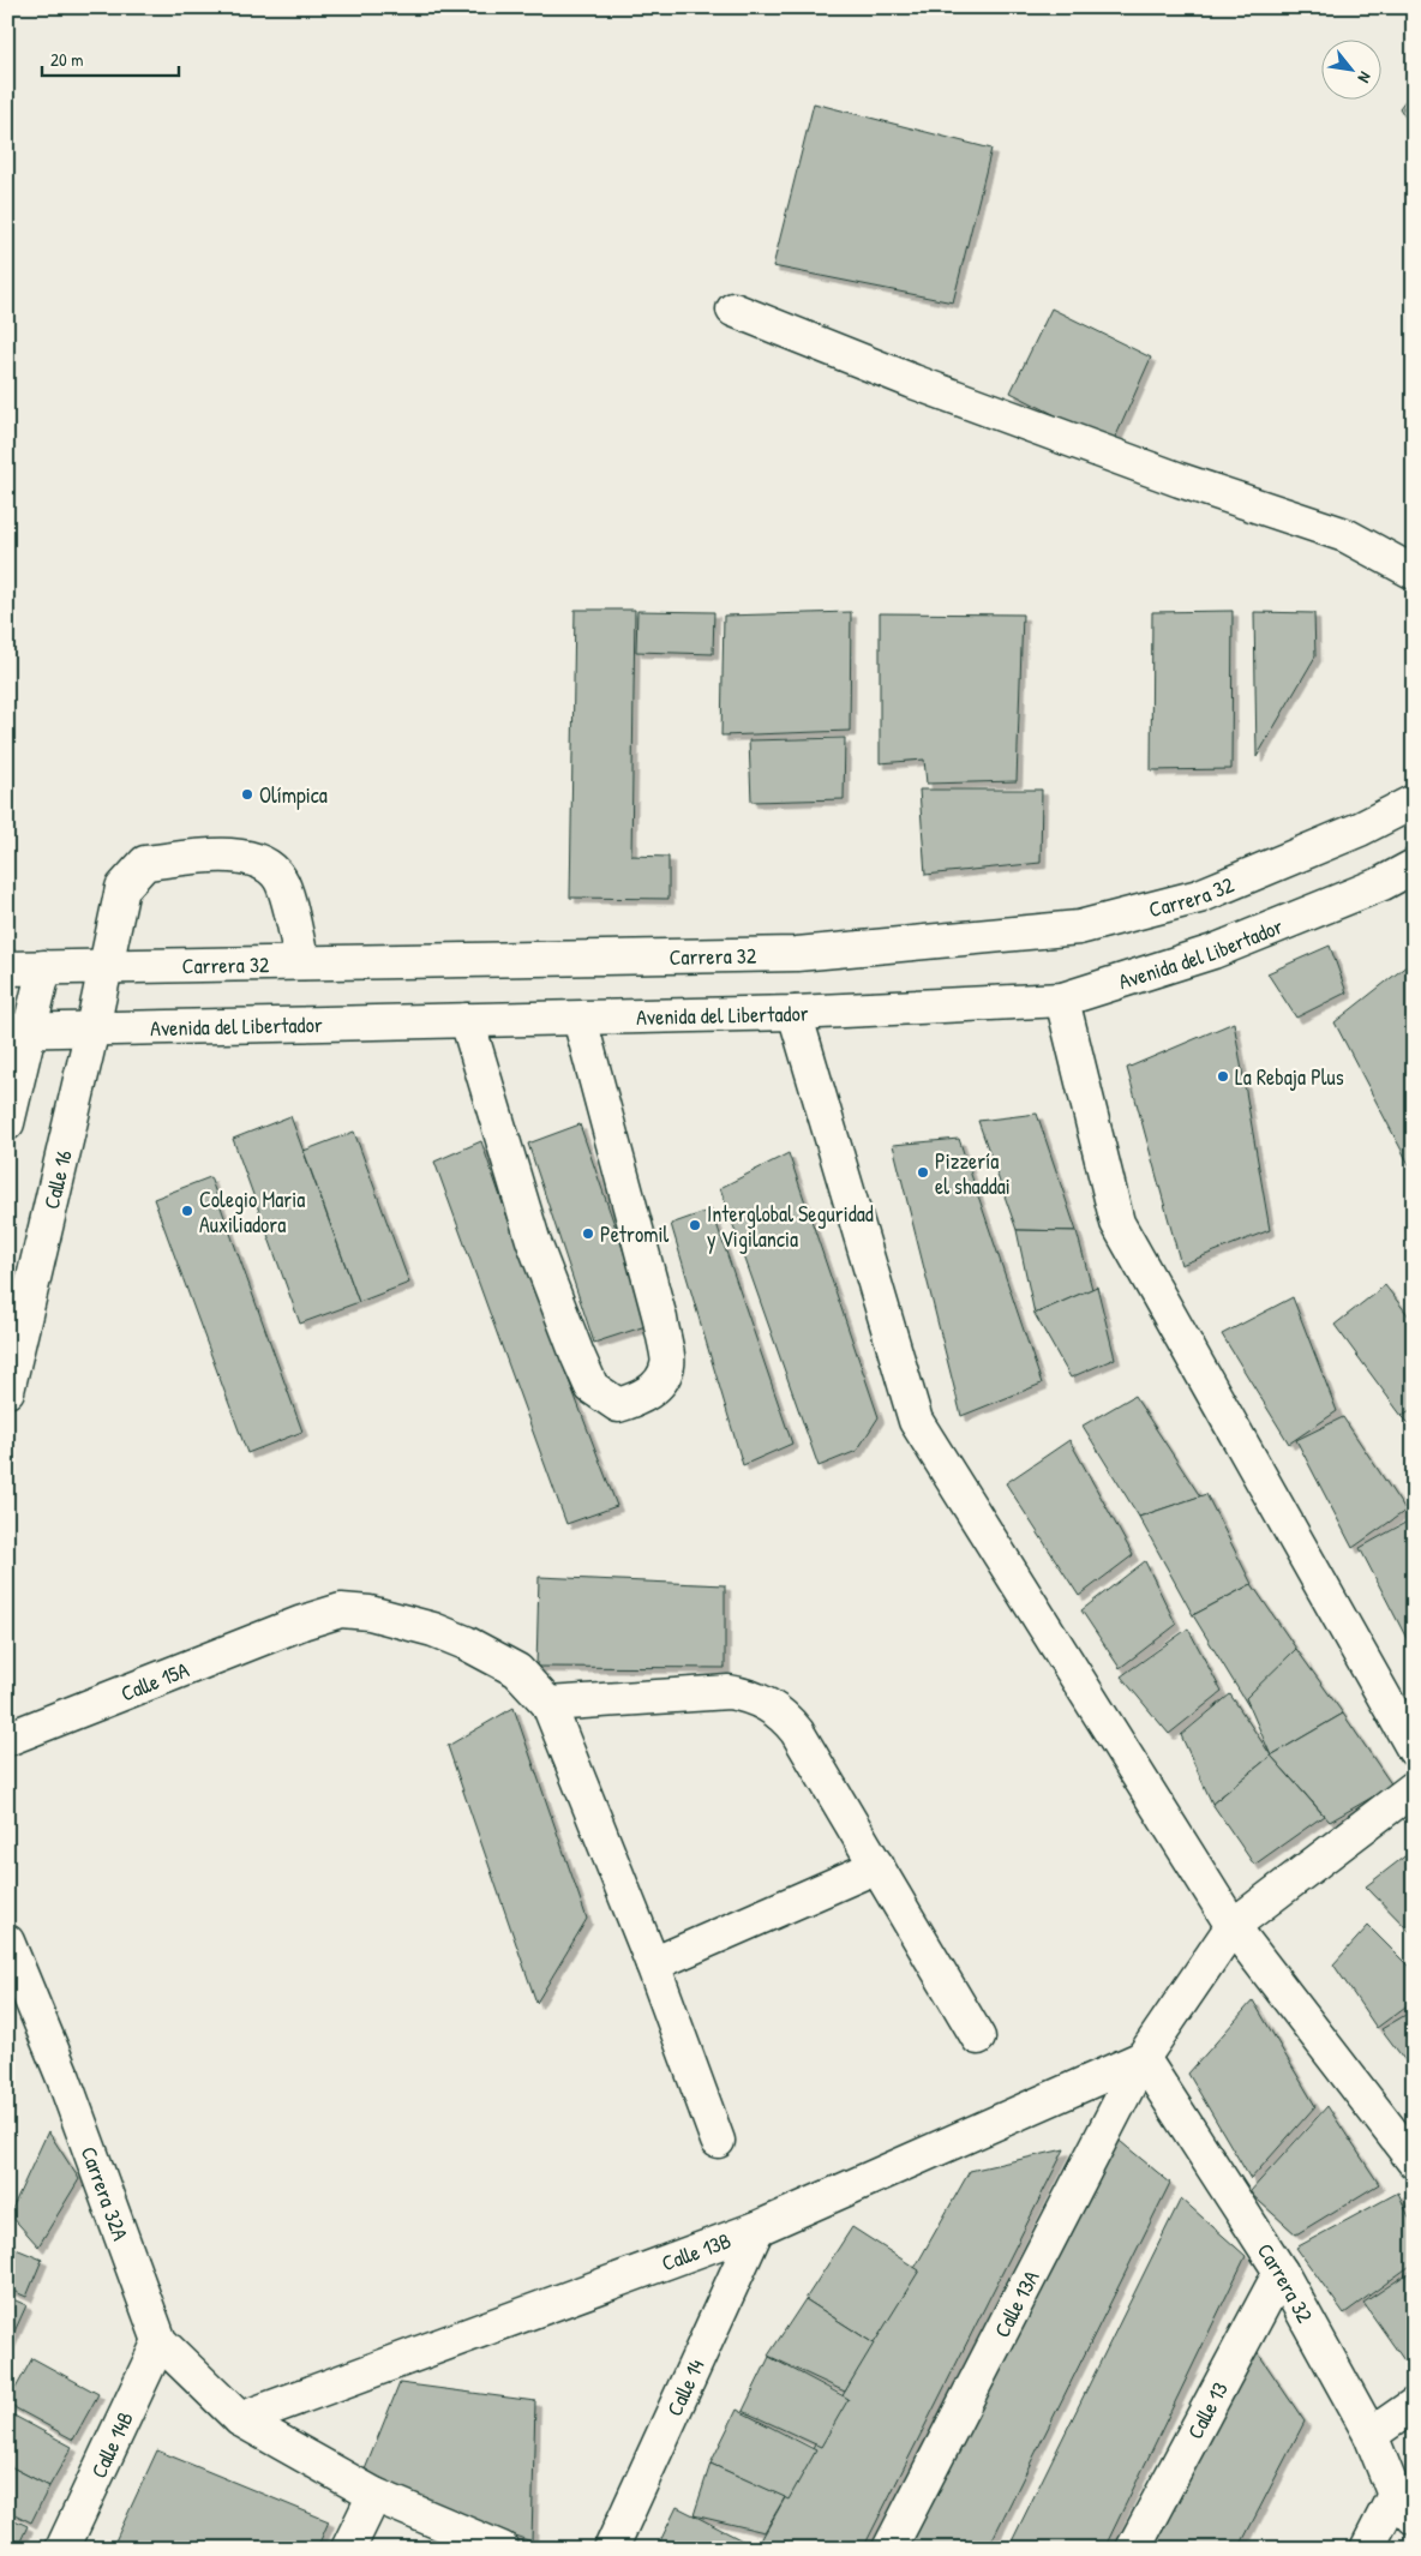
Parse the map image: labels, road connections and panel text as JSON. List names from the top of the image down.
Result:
{
  "streets": {
    "street": [
      "Carrera 32",
      "Avenida del Libertador",
      "Calle 16",
      "Calle 15A",
      "Carrera 32A",
      "Calle 13B",
      "Calle 13A",
      "Calle 14",
      "Calle 13",
      "Calle 14B"
    ]
  },
  "crossings": [
    ["Carrera 32", "Calle 16"],
    ["Carrera 32", "Calle 13B"],
    ["Carrera 32", "Calle 13A"],
    ["Carrera 32", "Calle 13"],
    ["Avenida del Libertador", "Calle 16"],
    ["Carrera 32A", "Calle 13B"],
    ["Carrera 32A", "Calle 14B"],
    ["Calle 13B", "Calle 13A"],
    ["Calle 13B", "Calle 14"]
  ],
  "places": [
    "Olímpica",
    "La Rebaja Plus",
    "Pizzería el shaddai",
    "Colegio Maria Auxiliadora",
    "Interglobal Seguridad y Vigilancia",
    "Petromil"
  ],
  "scale_bar": "20 m",
  "north": "bottom right"
}
